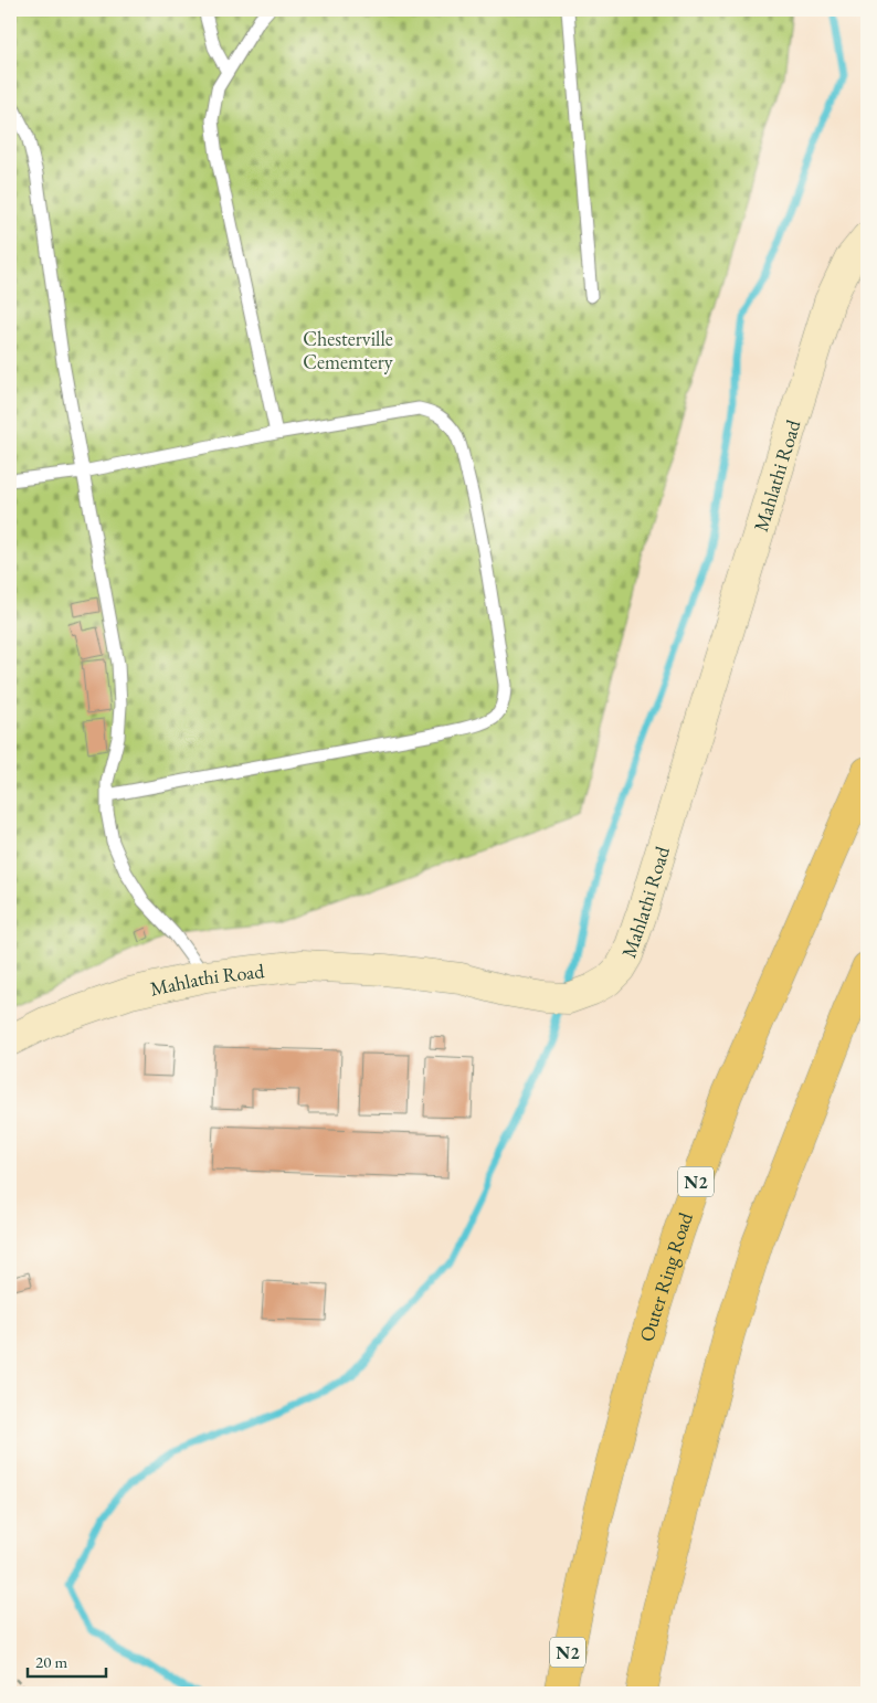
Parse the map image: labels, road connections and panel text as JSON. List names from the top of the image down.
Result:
{
  "streets": {
    "highway": ["N2", "Outer Ring Road"],
    "street": ["Mahlathi Road"]
  },
  "parks": ["Chesterville Cememtery"],
  "scale_bar": "20 m"
}
